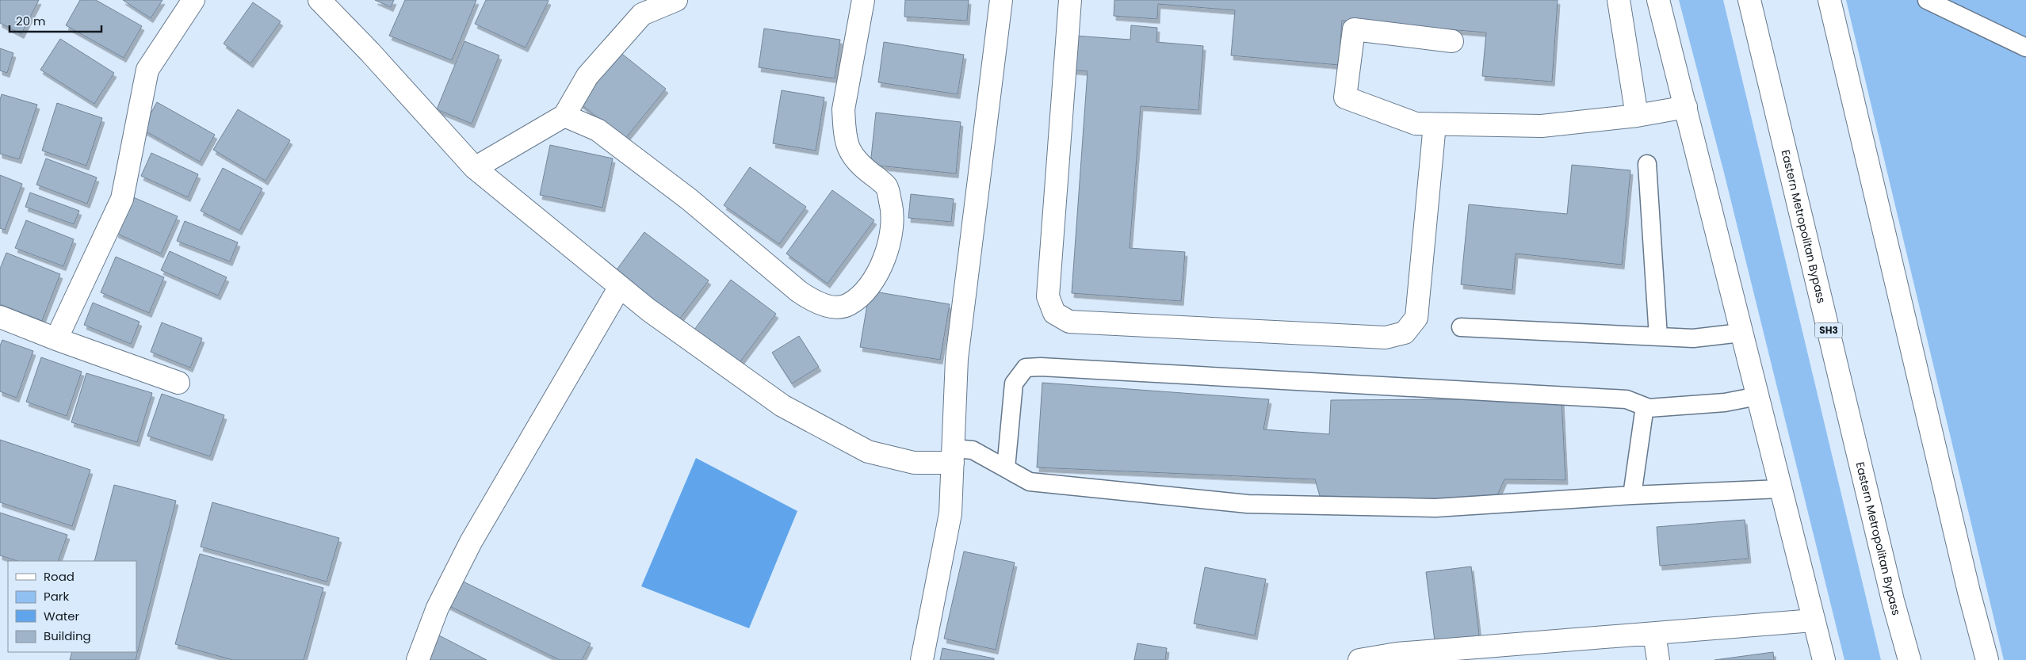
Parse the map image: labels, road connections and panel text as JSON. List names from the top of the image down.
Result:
{
  "streets": {
    "street": ["Eastern Metropolitan Bypass", "SH3"]
  },
  "legend": [
    "Road",
    "Park",
    "Water",
    "Building"
  ],
  "scale_bar": "20 m"
}
